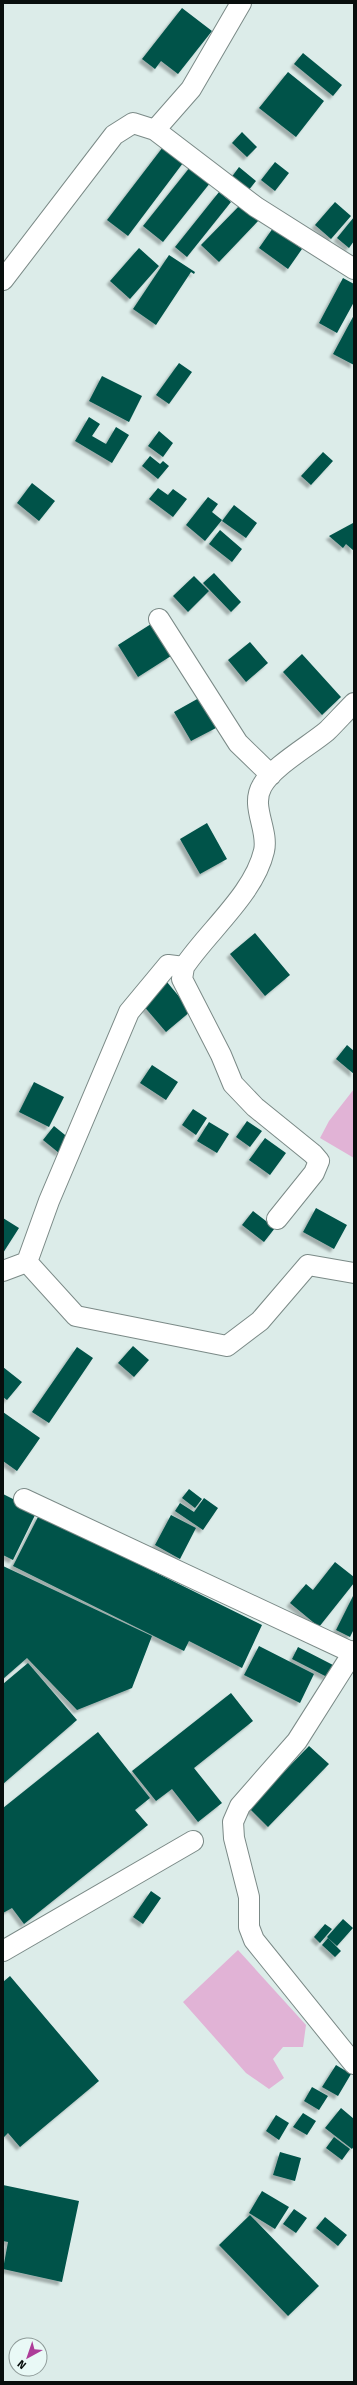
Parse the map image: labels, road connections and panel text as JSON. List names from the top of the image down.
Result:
{
  "north": "bottom left"
}
